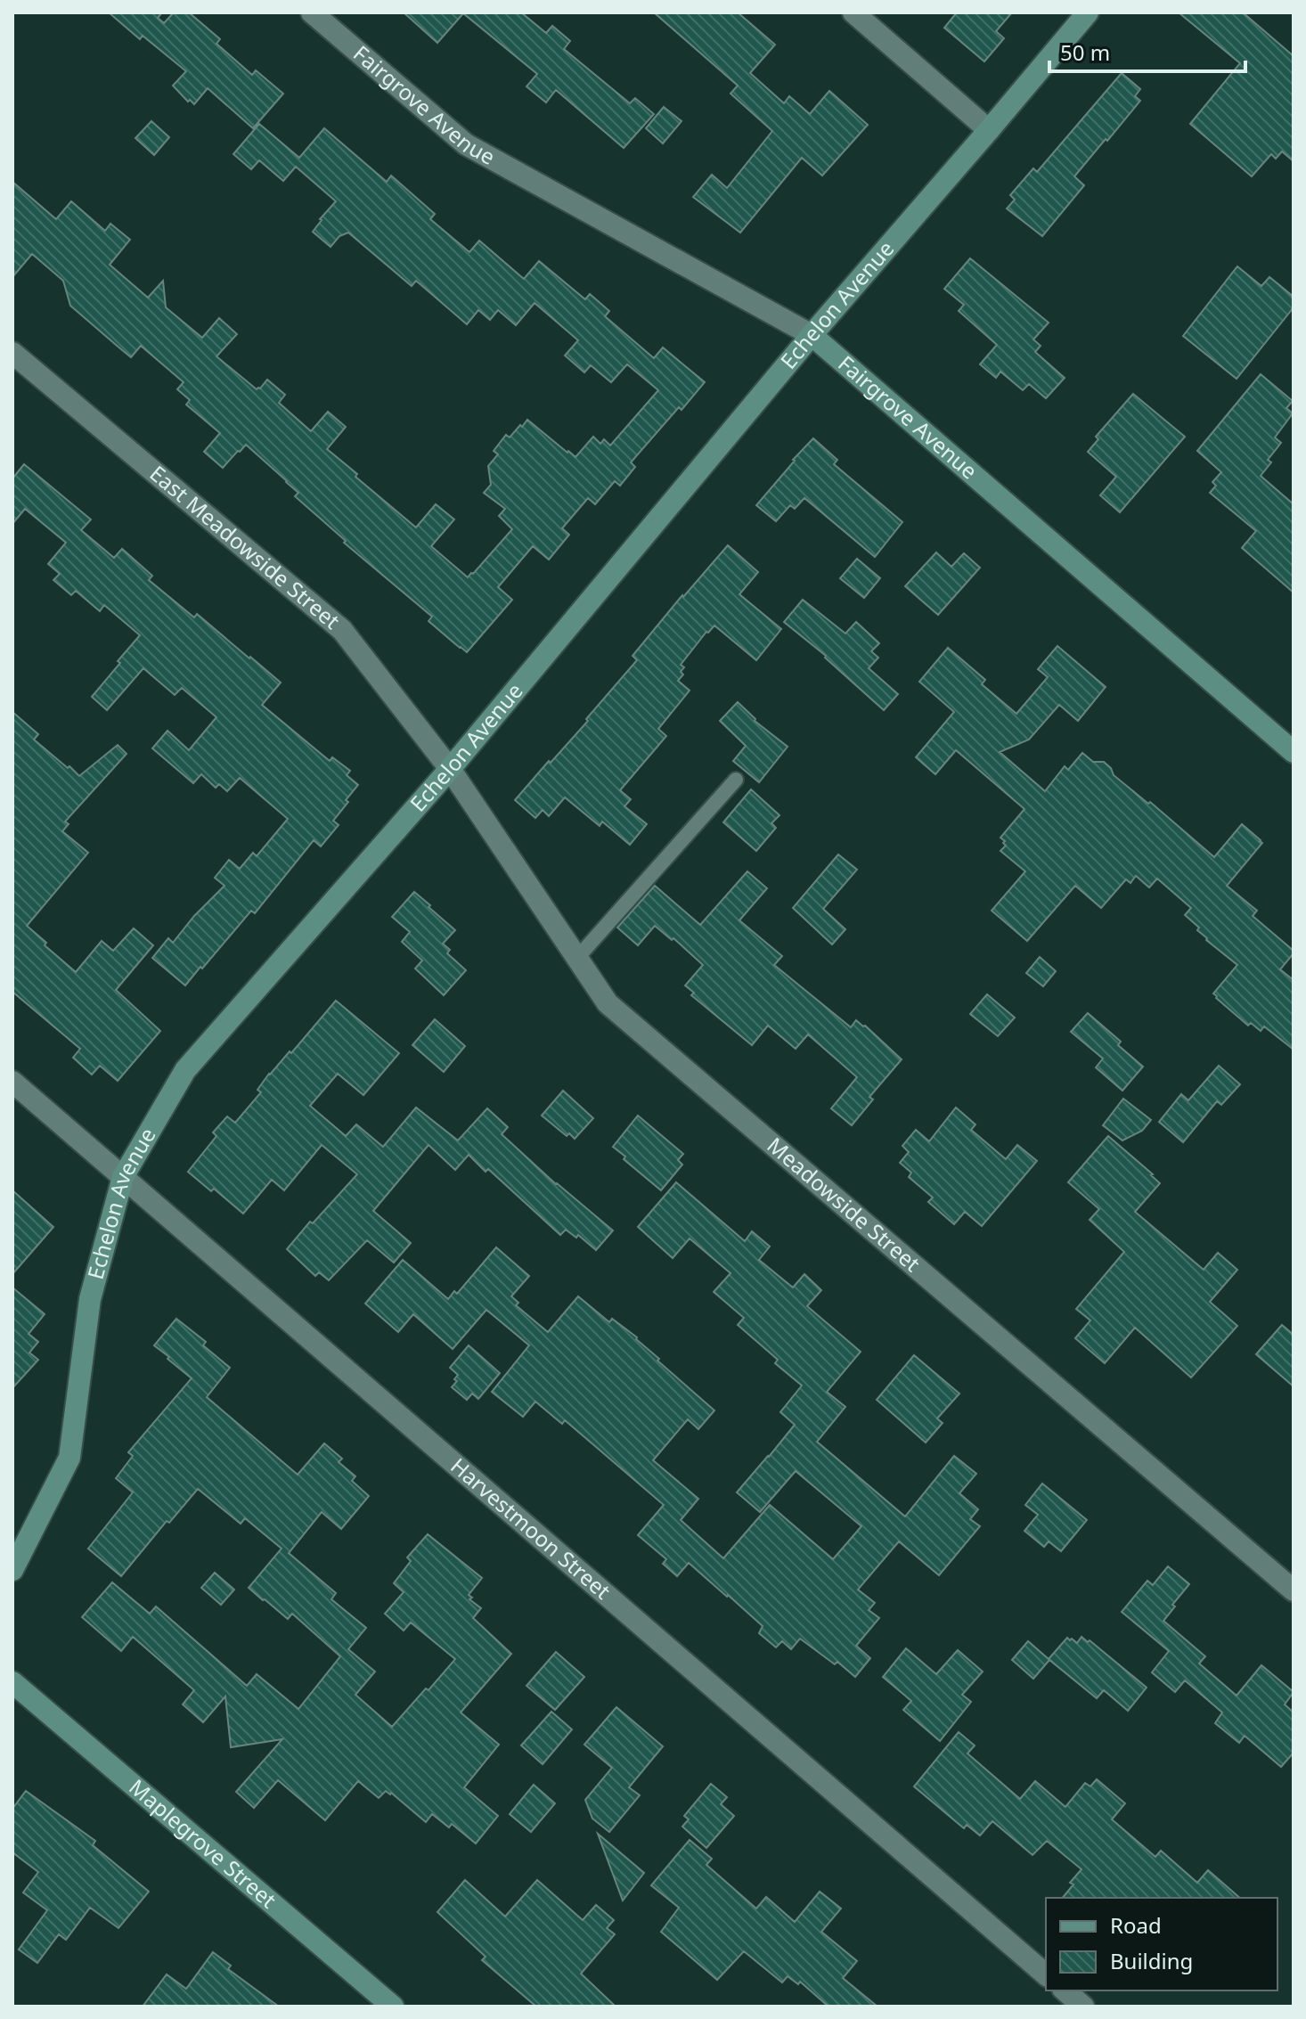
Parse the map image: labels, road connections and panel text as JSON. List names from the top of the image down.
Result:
{
  "streets": {
    "street": [
      "Fairgrove Avenue",
      "Echelon Avenue",
      "East Meadowside Street",
      "Meadowside Street",
      "Harvestmoon Street",
      "Maplegrove Street"
    ]
  },
  "crossings": [
    ["Fairgrove Avenue", "Echelon Avenue"],
    ["Echelon Avenue", "East Meadowside Street"],
    ["Echelon Avenue", "Meadowside Street"],
    ["Echelon Avenue", "Harvestmoon Street"],
    ["East Meadowside Street", "Meadowside Street"]
  ],
  "legend": ["Road", "Building"],
  "scale_bar": "50 m"
}
